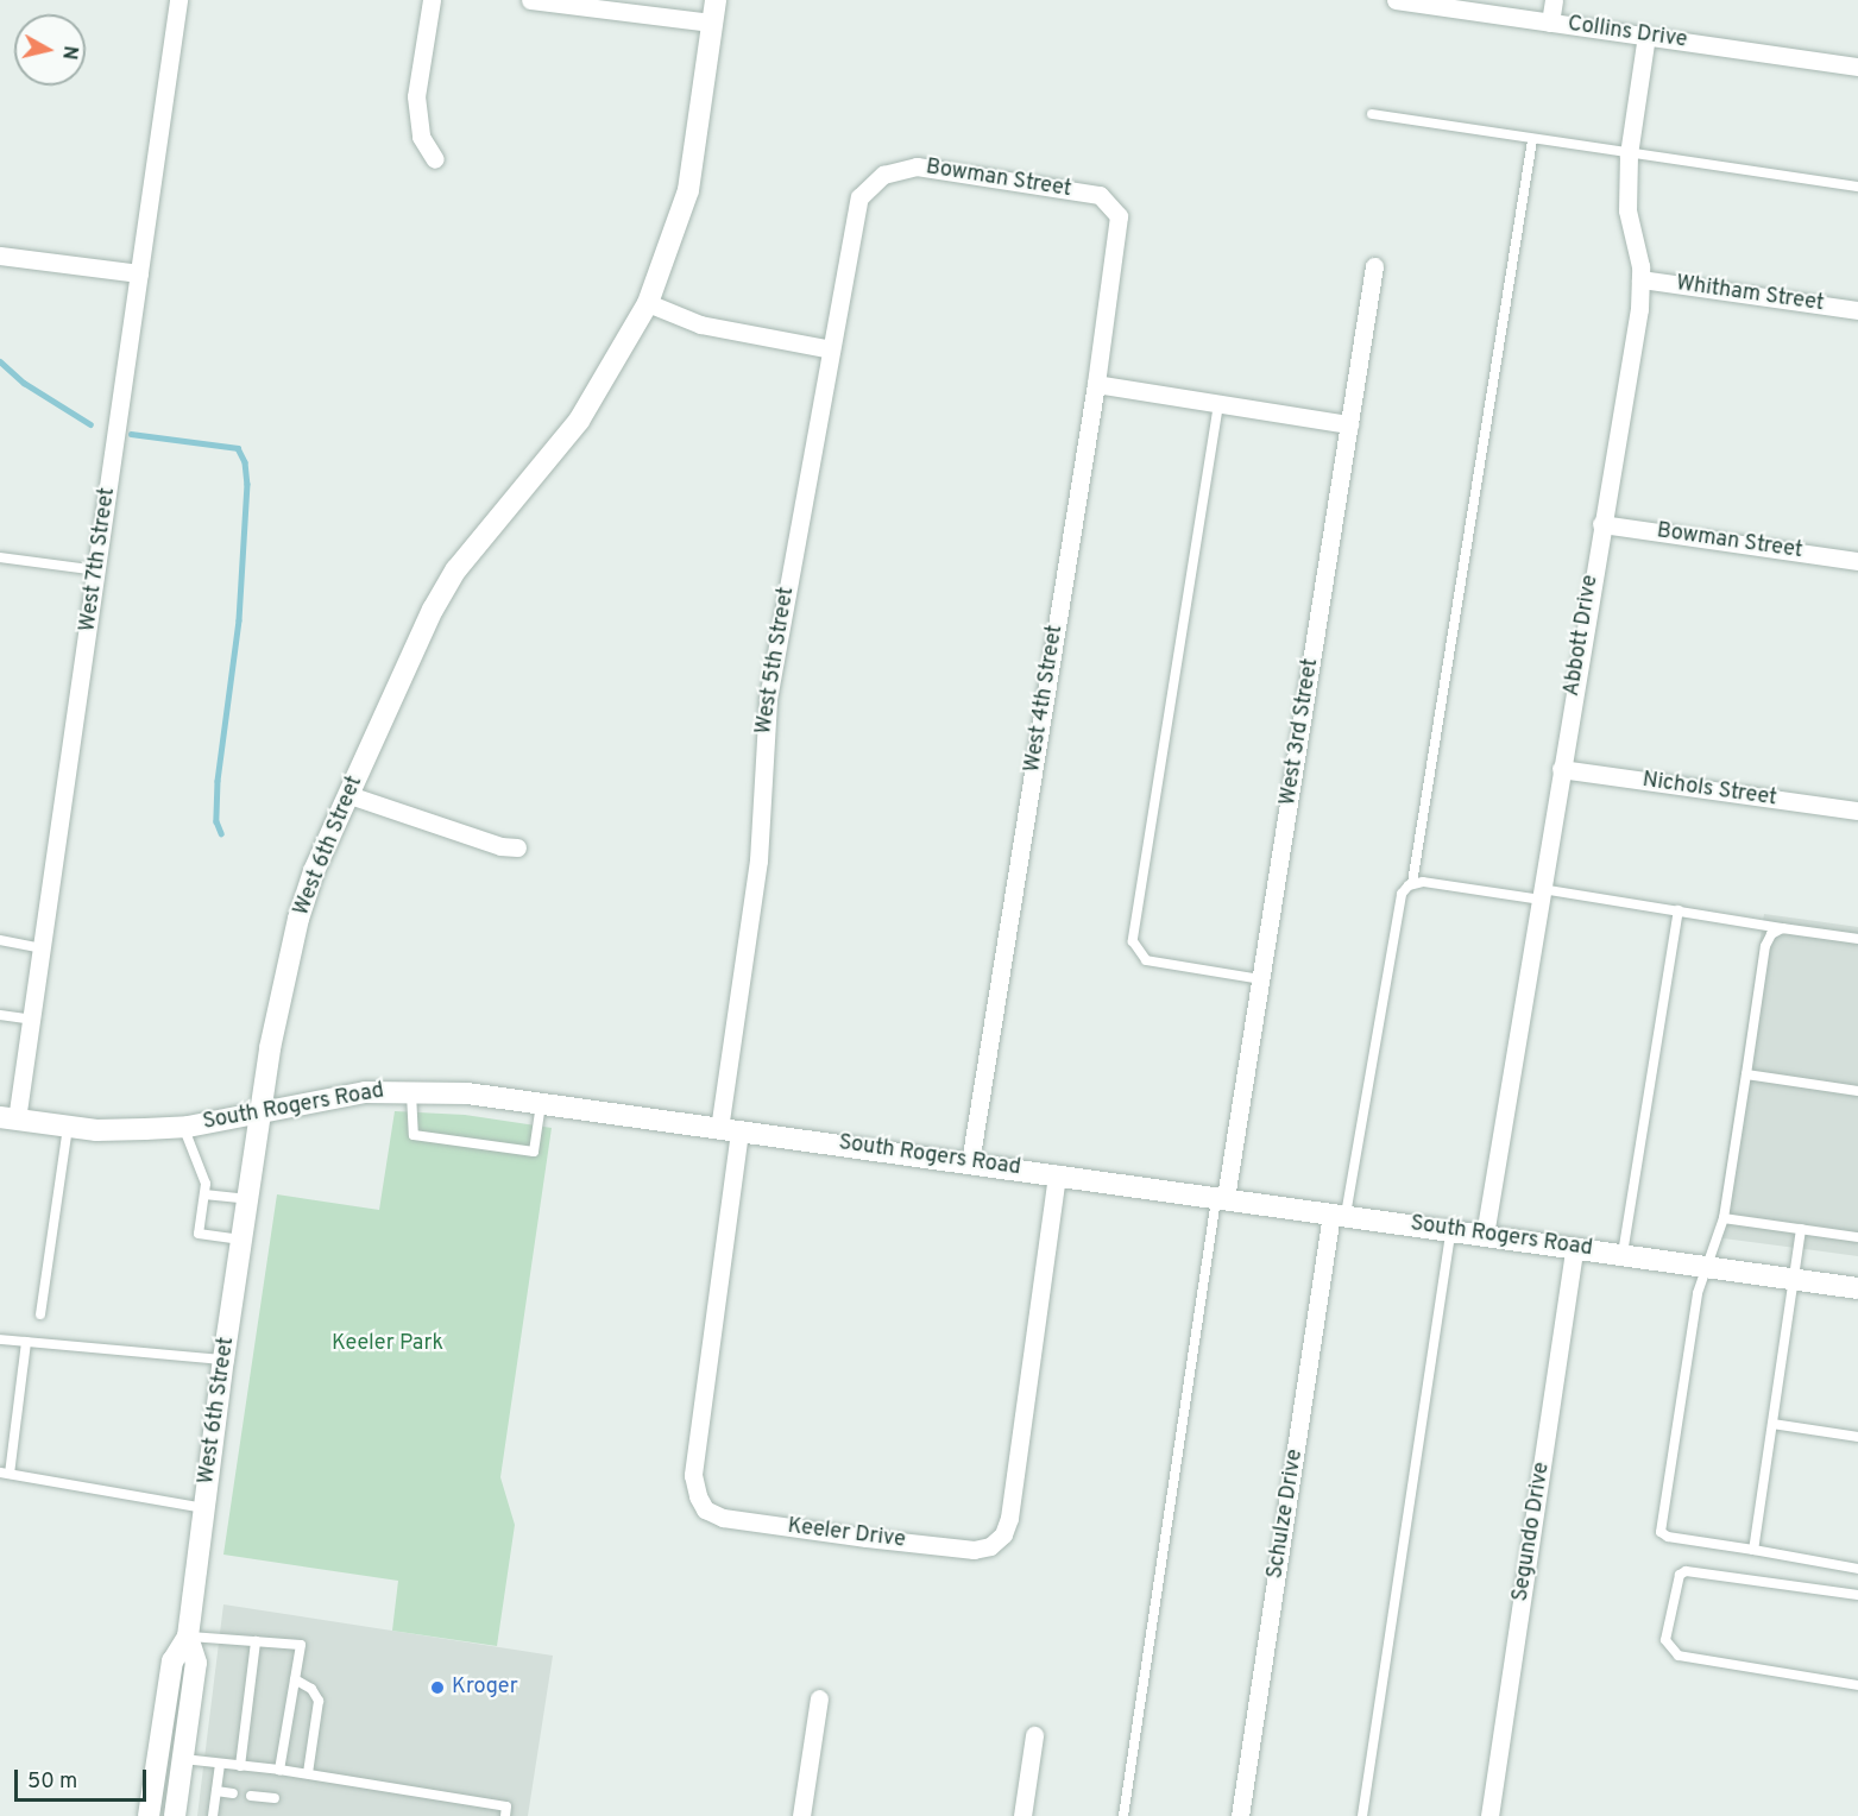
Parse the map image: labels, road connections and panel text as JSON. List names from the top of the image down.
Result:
{
  "streets": {
    "street": [
      "Collins Drive",
      "Bowman Street",
      "Whitham Street",
      "West 7th Street",
      "Abbott Drive",
      "West 5th Street",
      "West 4th Street",
      "West 3rd Street",
      "Nichols Street",
      "West 6th Street",
      "South Rogers Road",
      "Schulze Drive",
      "Segundo Drive",
      "Keeler Drive"
    ]
  },
  "crossings": [
    ["Collins Drive", "Abbott Drive"],
    ["Bowman Street", "Abbott Drive"],
    ["Bowman Street", "West 5th Street"],
    ["Bowman Street", "West 4th Street"],
    ["Whitham Street", "Abbott Drive"],
    ["West 7th Street", "South Rogers Road"],
    ["Abbott Drive", "Nichols Street"],
    ["Abbott Drive", "South Rogers Road"],
    ["West 5th Street", "South Rogers Road"],
    ["West 5th Street", "Keeler Drive"],
    ["West 4th Street", "South Rogers Road"],
    ["West 3rd Street", "South Rogers Road"],
    ["West 6th Street", "South Rogers Road"],
    ["South Rogers Road", "Schulze Drive"],
    ["South Rogers Road", "Segundo Drive"],
    ["South Rogers Road", "Keeler Drive"]
  ],
  "parks": ["Keeler Park"],
  "places": ["Kroger"],
  "scale_bar": "50 m",
  "north": "right"
}
